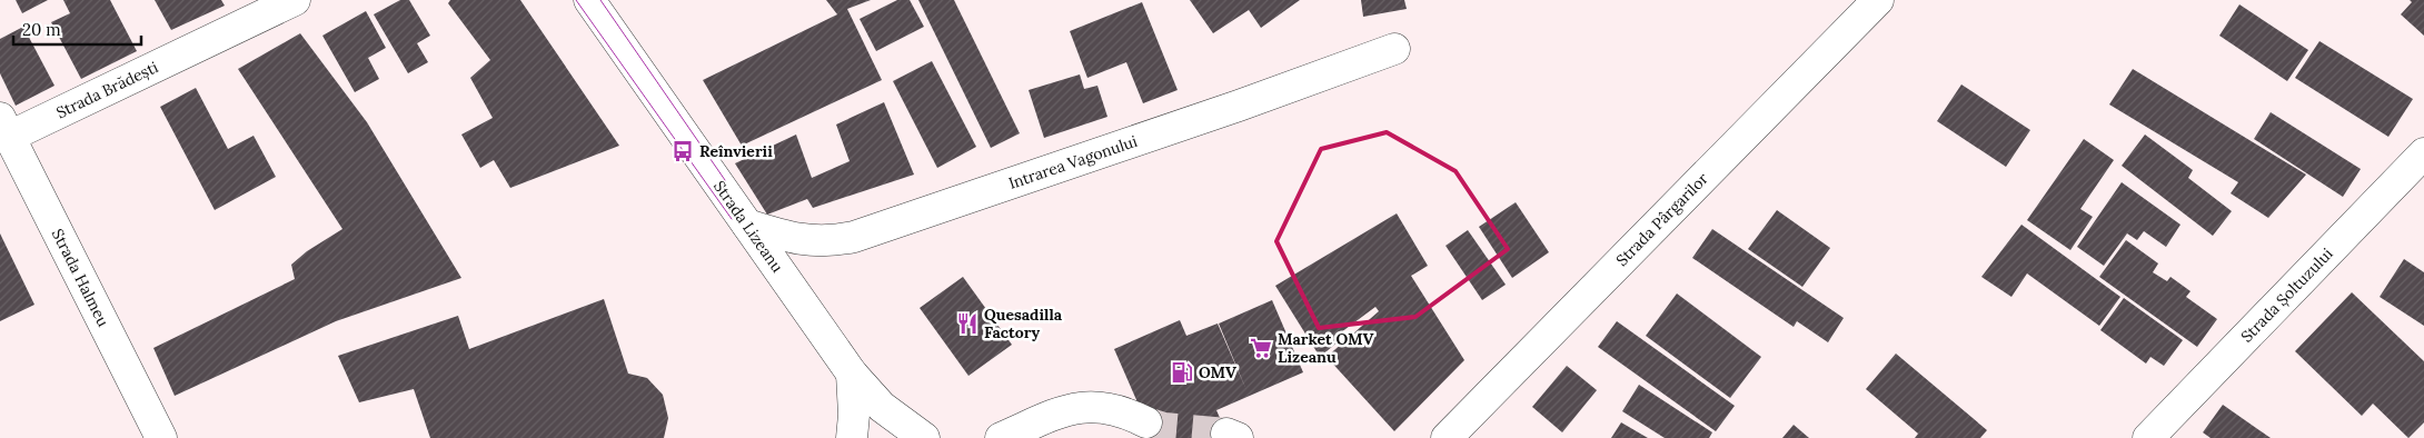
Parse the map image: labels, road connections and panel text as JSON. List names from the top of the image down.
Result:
{
  "streets": {
    "street": [
      "Strada Brădești",
      "Intrarea Vagonului",
      "Strada Pârgarilor",
      "Strada Lizeanu",
      "Strada Halmeu",
      "Strada Șoltuzului"
    ]
  },
  "crossings": [
    ["Strada Brădești", "Strada Halmeu"],
    ["Intrarea Vagonului", "Strada Lizeanu"]
  ],
  "places": {
    "bus stop": ["Reînvierii"],
    "restaurant": ["Quesadilla Factory"],
    "supermarket": ["Market OMV Lizeanu"],
    "fuel station": ["OMV"]
  },
  "scale_bar": "20 m"
}
